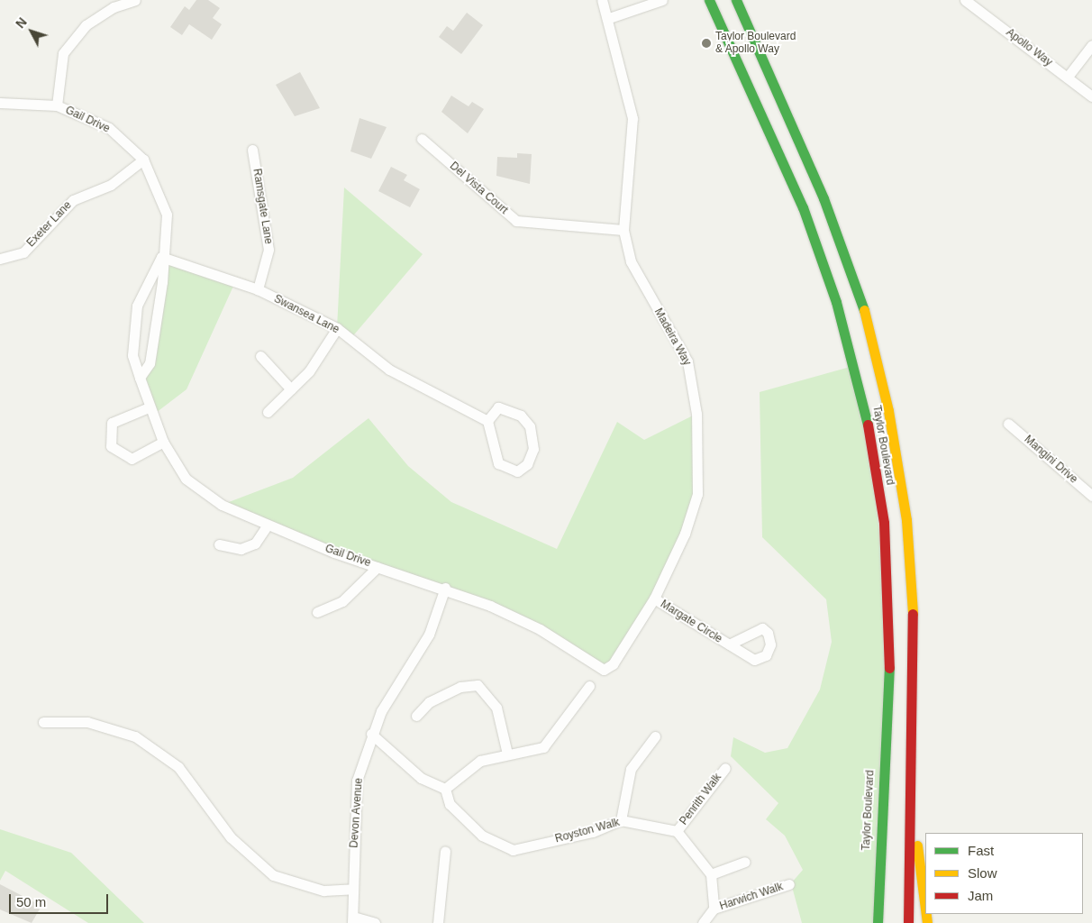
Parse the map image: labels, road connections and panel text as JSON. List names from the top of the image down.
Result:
{
  "streets": {
    "main road": ["Taylor Boulevard"],
    "street": [
      "Apollo Way",
      "Gail Drive",
      "Del Vista Court",
      "Ramsgate Lane",
      "Exeter Lane",
      "Swansea Lane",
      "Madeira Way",
      "Mangini Drive",
      "Margate Circle",
      "Penrith Walk",
      "Devon Avenue",
      "Royston Walk",
      "Harwich Walk"
    ]
  },
  "crossings": [
    ["Gail Drive", "Exeter Lane"],
    ["Gail Drive", "Swansea Lane"],
    ["Gail Drive", "Madeira Way"],
    ["Gail Drive", "Devon Avenue"],
    ["Del Vista Court", "Madeira Way"],
    ["Ramsgate Lane", "Swansea Lane"],
    ["Madeira Way", "Margate Circle"],
    ["Penrith Walk", "Royston Walk"]
  ],
  "places": ["Taylor Boulevard & Apollo Way"],
  "legend": ["Fast", "Slow", "Jam"],
  "scale_bar": "50 m",
  "north": "top left"
}
